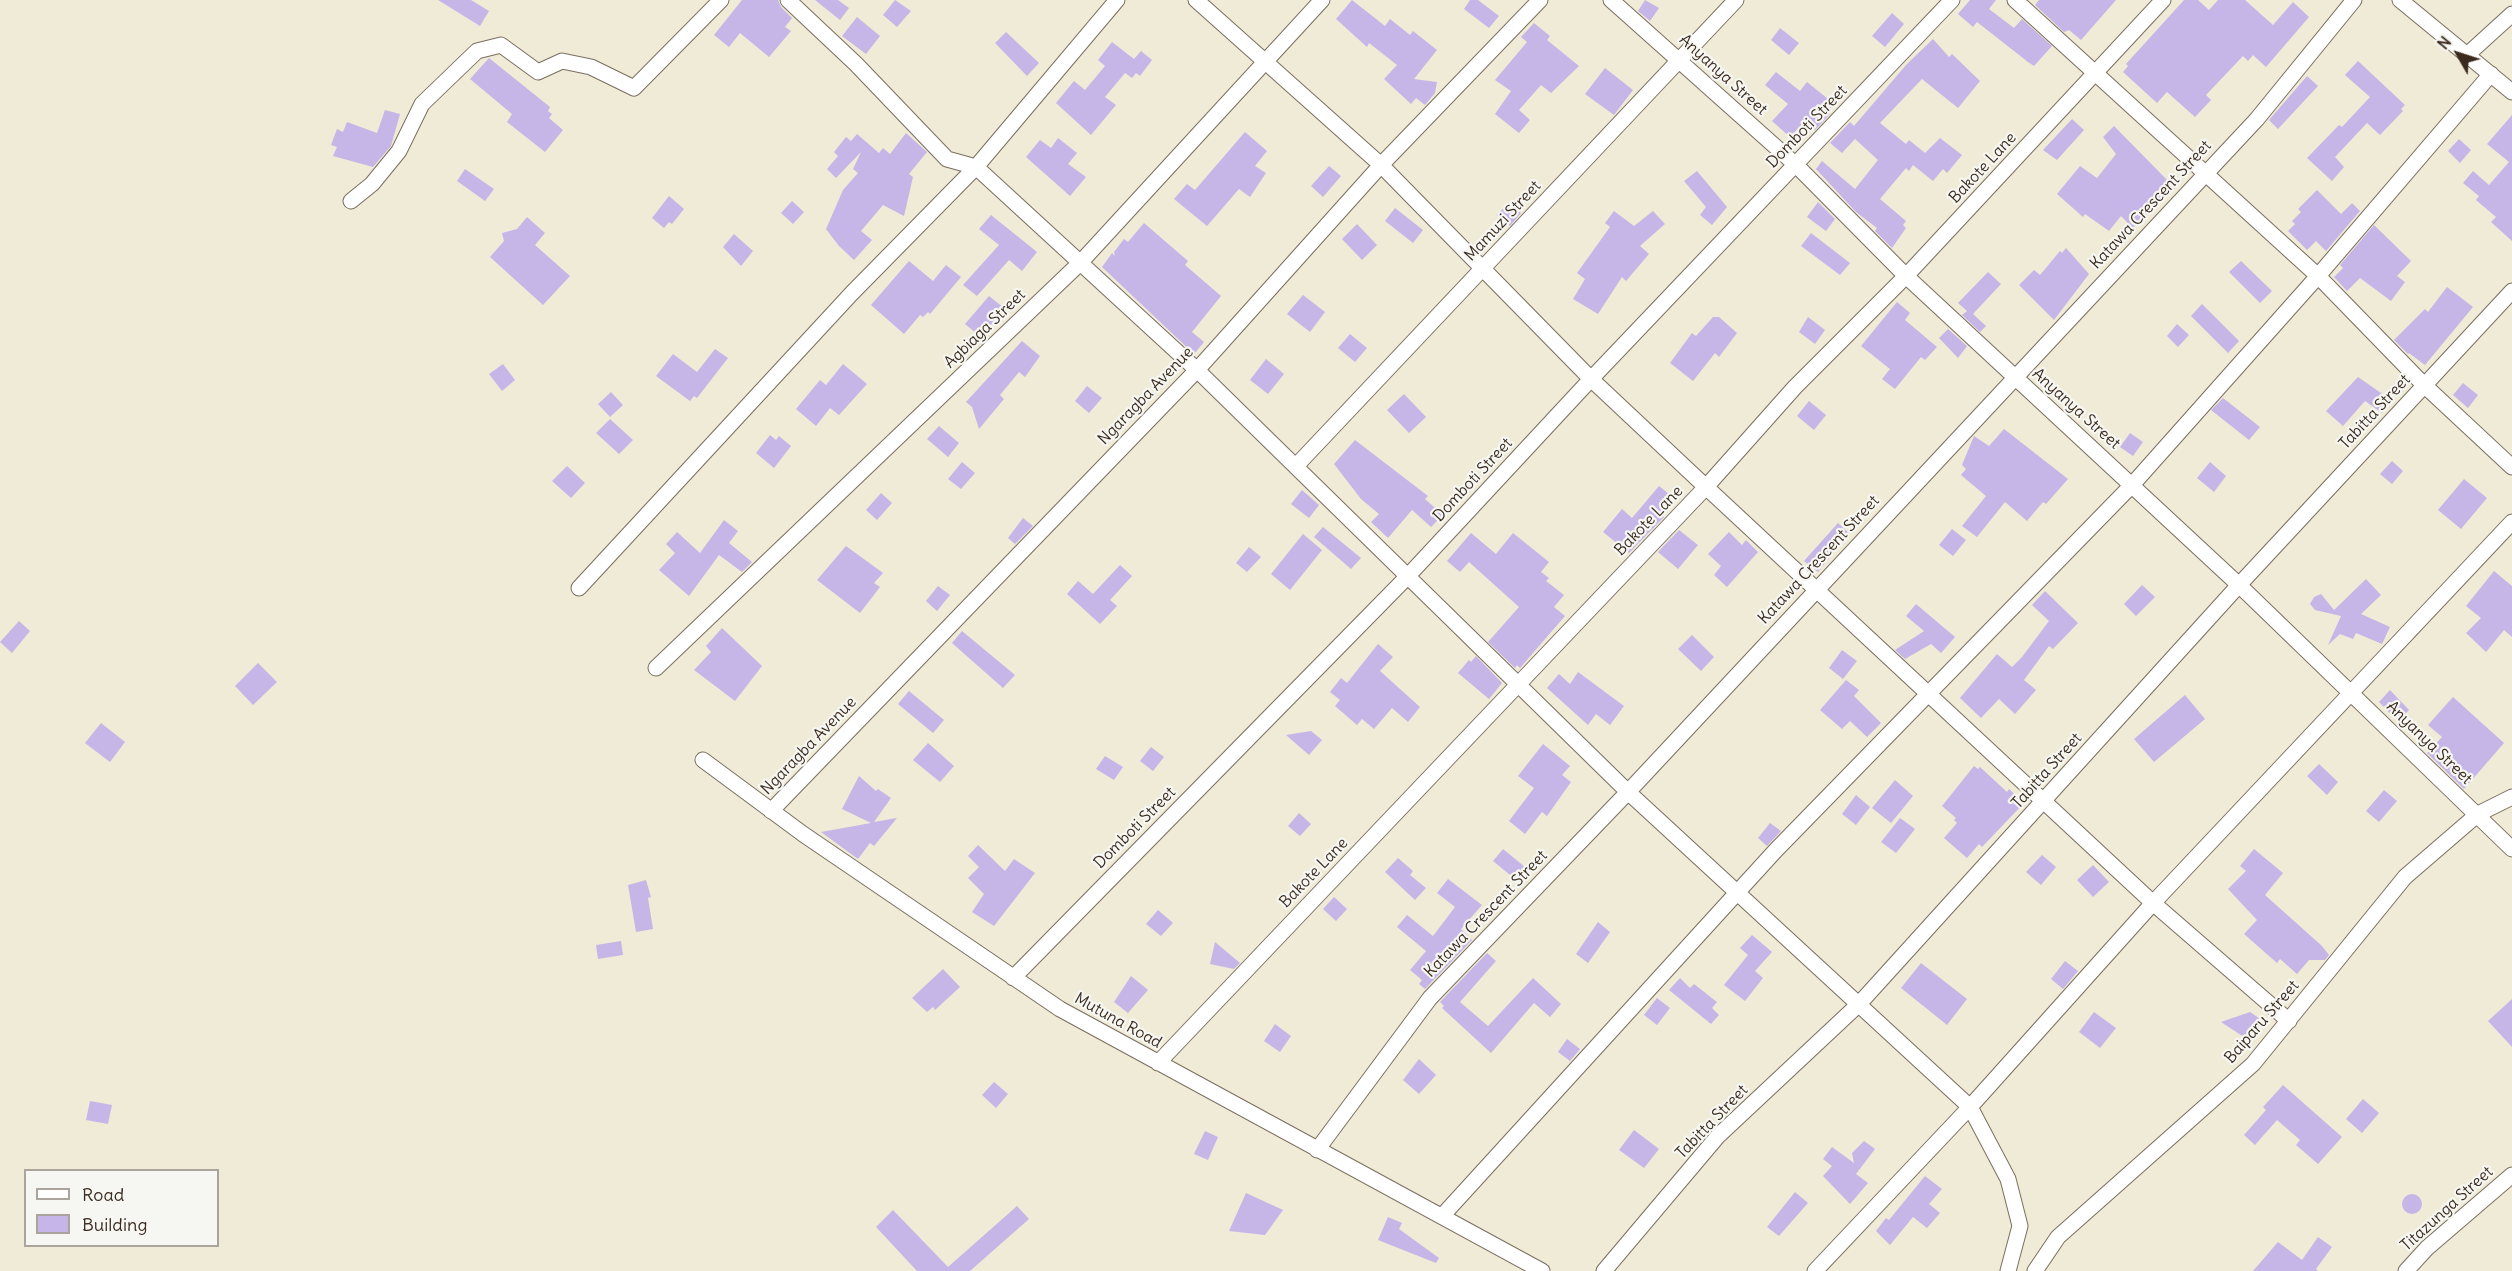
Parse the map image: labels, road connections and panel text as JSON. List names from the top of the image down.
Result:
{
  "streets": {
    "street": [
      "Anyanya Street",
      "Domboti Street",
      "Bakote Lane",
      "Katawa Crescent Street",
      "Mamuzi Street",
      "Agbiaga Street",
      "Ngaragba Avenue",
      "Tabitta Street",
      "Mutuna Road",
      "Baiparu Street",
      "Titazunga Street"
    ]
  },
  "crossings": [
    ["Anyanya Street", "Domboti Street"],
    ["Anyanya Street", "Bakote Lane"],
    ["Anyanya Street", "Katawa Crescent Street"],
    ["Anyanya Street", "Mamuzi Street"],
    ["Anyanya Street", "Tabitta Street"],
    ["Anyanya Street", "Baiparu Street"],
    ["Domboti Street", "Mutuna Road"],
    ["Bakote Lane", "Mutuna Road"],
    ["Katawa Crescent Street", "Mutuna Road"],
    ["Ngaragba Avenue", "Mutuna Road"]
  ],
  "legend": ["Road", "Building"],
  "north": "top left"
}
